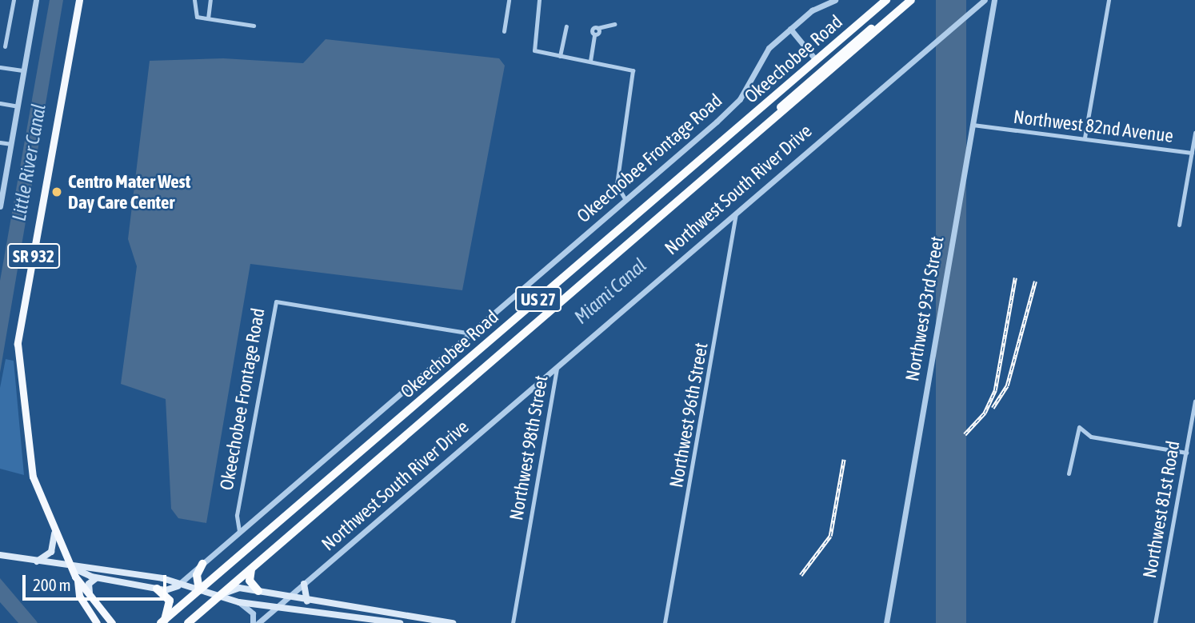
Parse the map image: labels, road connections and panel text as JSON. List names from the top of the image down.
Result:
{
  "streets": {
    "highway": ["Okeechobee Road", "US 27"],
    "main road": ["SR 932"],
    "street": [
      "Northwest 82nd Avenue",
      "Okeechobee Frontage Road",
      "Northwest South River Drive",
      "Northwest 93rd Street",
      "Northwest 96th Street",
      "Northwest 98th Street",
      "Northwest 81st Road"
    ]
  },
  "crossings": [
    ["Northwest 82nd Avenue", "Northwest 93rd Street"],
    ["Northwest South River Drive", "Northwest 96th Street"],
    ["Northwest South River Drive", "Northwest 98th Street"]
  ],
  "water": ["Little River Canal", "Miami Canal"],
  "places": ["Centro Mater West Day Care Center"],
  "scale_bar": "200 m"
}
